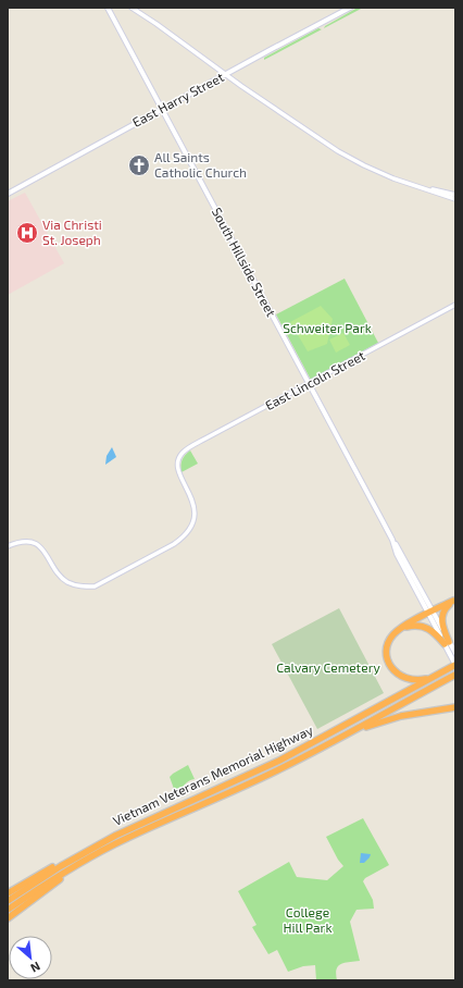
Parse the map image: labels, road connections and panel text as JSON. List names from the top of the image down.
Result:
{
  "streets": {
    "highway": ["Vietnam Veterans Memorial Highway"],
    "main road": ["East Harry Street", "South Hillside Street"],
    "street": ["East Lincoln Street"]
  },
  "crossings": [
    ["East Harry Street", "South Hillside Street"],
    ["South Hillside Street", "East Lincoln Street"],
    ["South Hillside Street", "Vietnam Veterans Memorial Highway"]
  ],
  "parks": ["Schweiter Park", "Calvary Cemetery", "College Hill Park"],
  "places": {
    "church": ["All Saints Catholic Church"],
    "hospital": ["Via Christi St. Joseph"]
  },
  "north": "bottom right"
}
